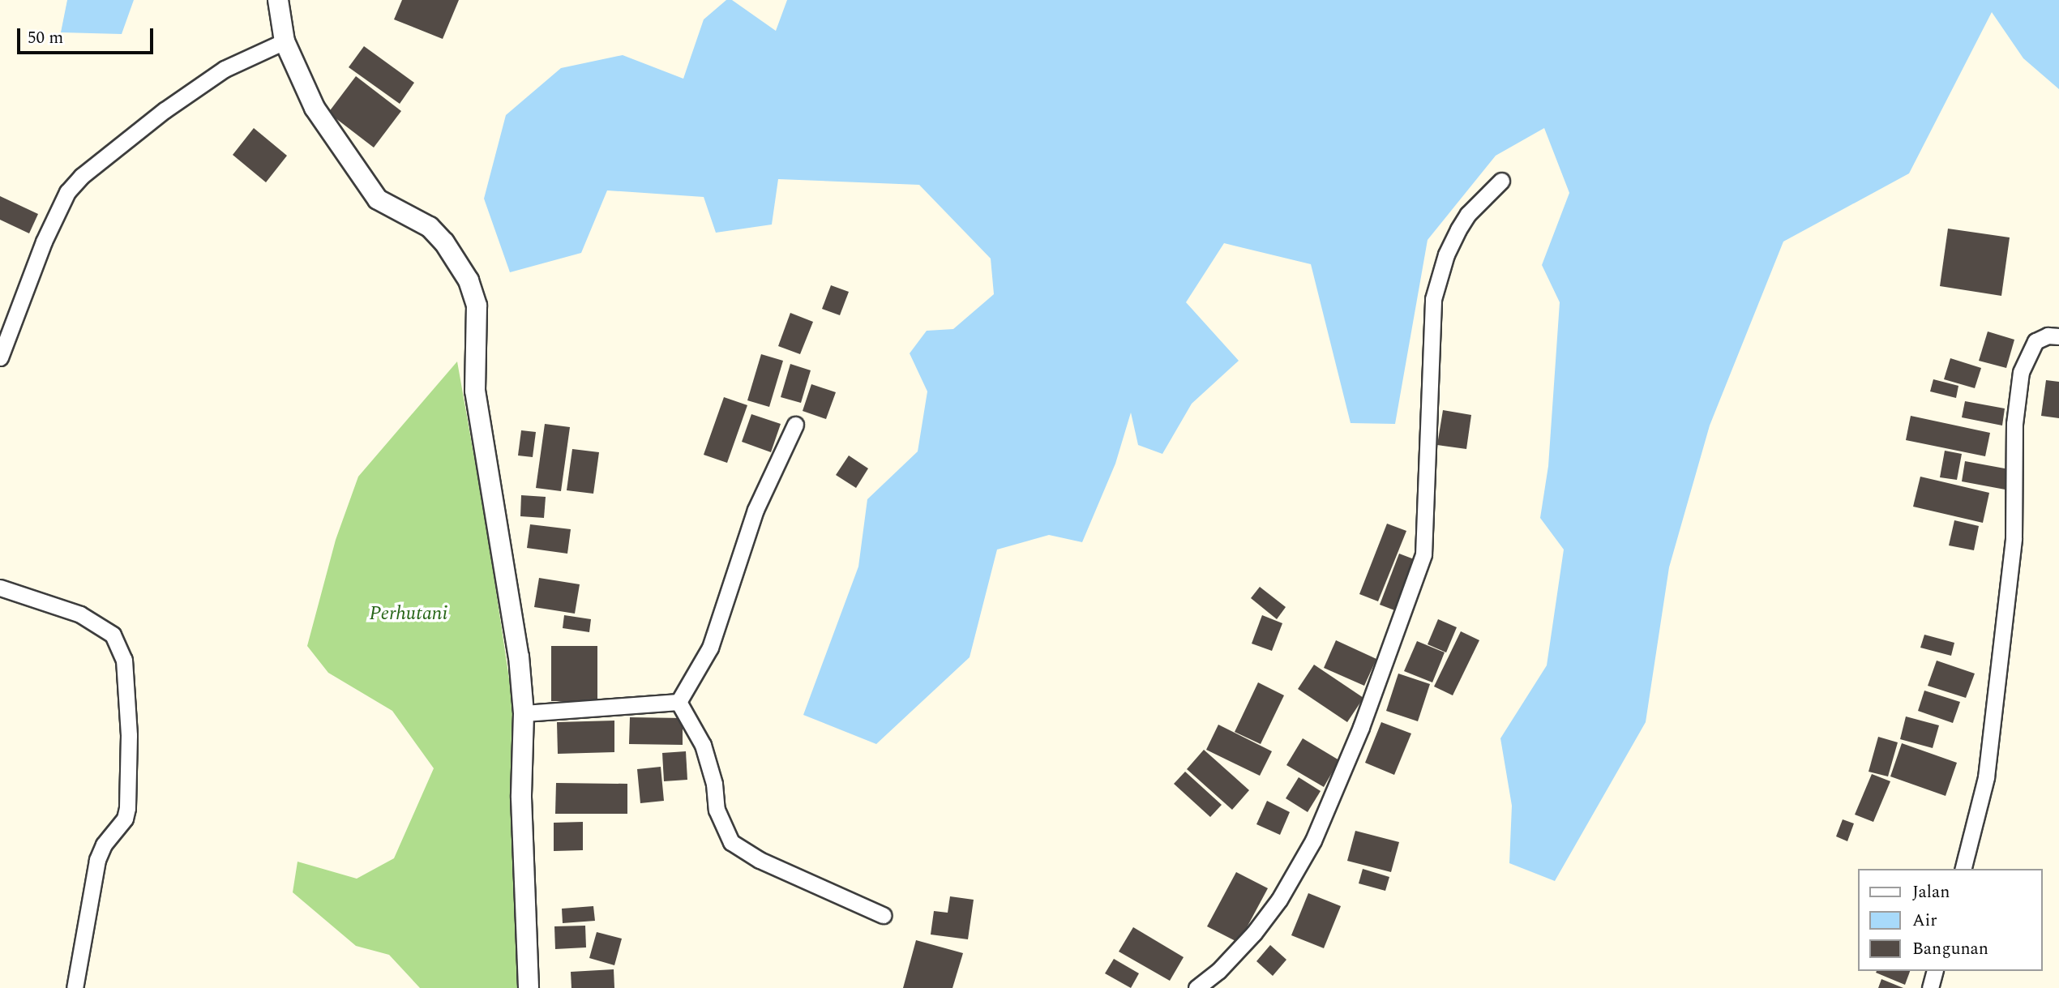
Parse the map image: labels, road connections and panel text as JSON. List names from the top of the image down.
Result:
{
  "parks": ["Perhutani"],
  "legend": ["Jalan", "Air", "Bangunan"],
  "scale_bar": "50 m"
}
